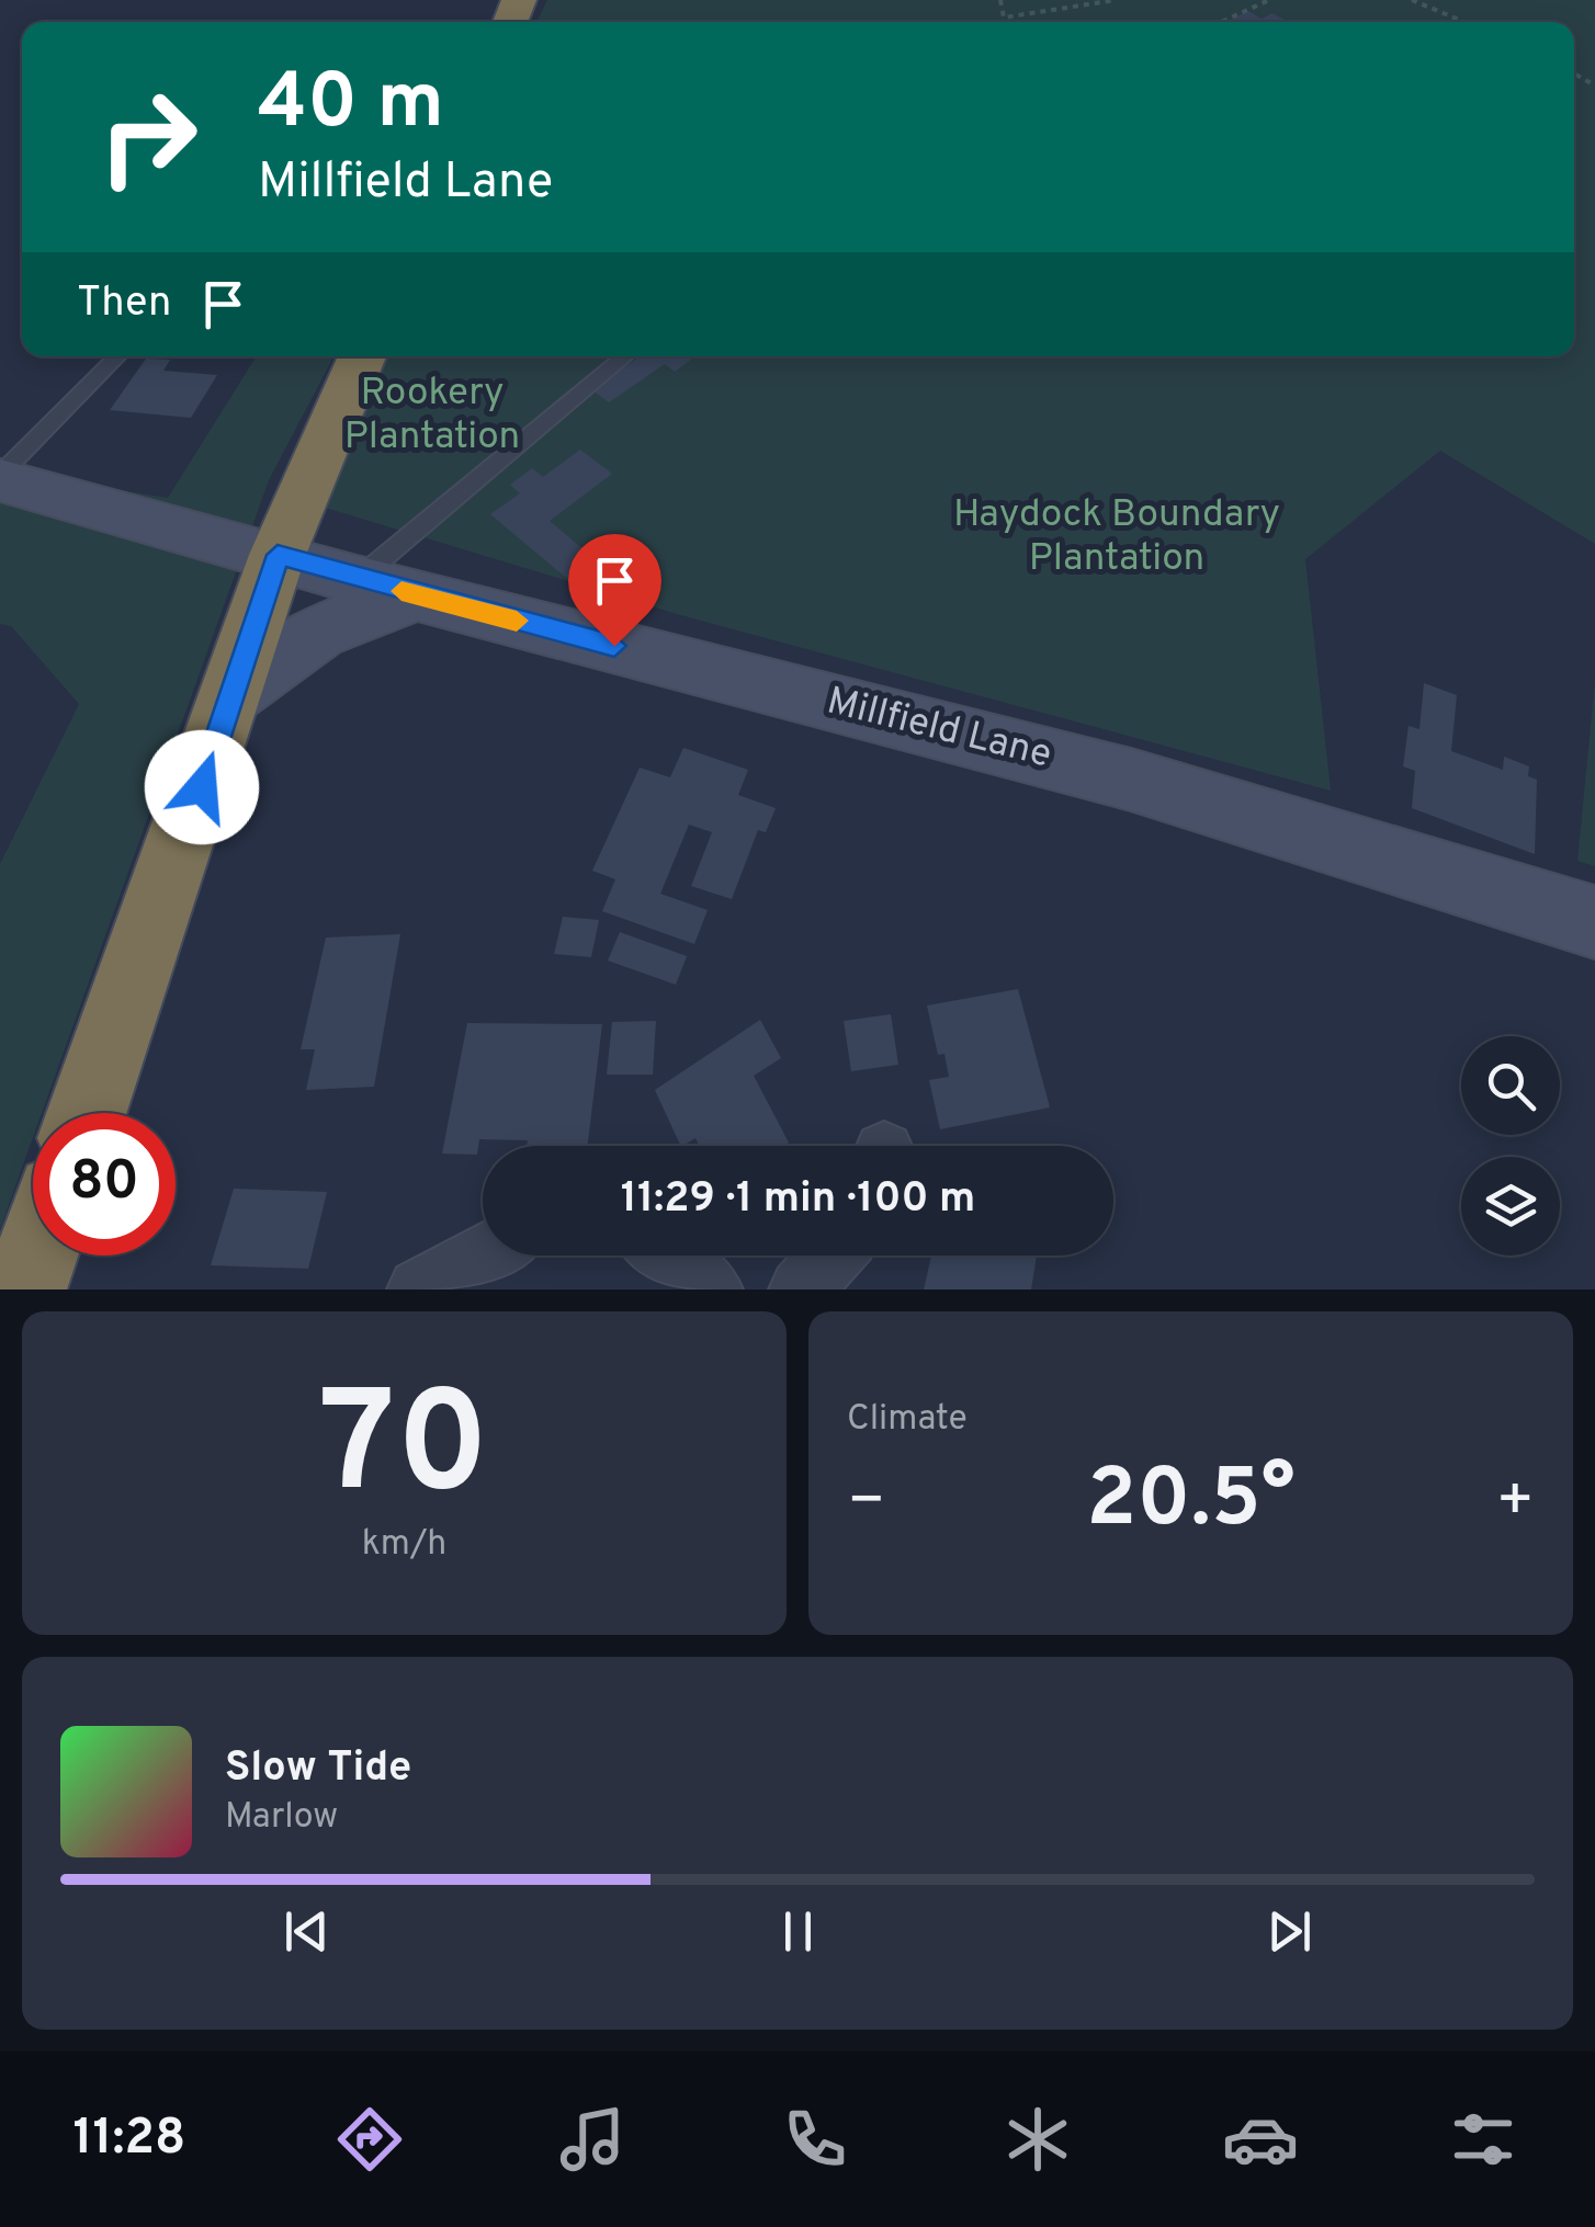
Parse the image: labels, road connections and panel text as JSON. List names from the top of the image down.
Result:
{
  "streets": {
    "street": ["Millfield Lane"]
  },
  "parks": ["Rookery Plantation", "Haydock Boundary Plantation"],
  "page": {
    "turn": ["40 m", "Millfield Lane"],
    "then": "Then",
    "limit": "80",
    "trip": "11:29 · 1 min · 100 m",
    "tile": [
      ["70", "km/h"],
      "Climate"
    ],
    "heat": ["−", "20.5°", "+"],
    "song": ["Slow Tide", "Marlow"],
    "tabs": "11:28"
  }
}
